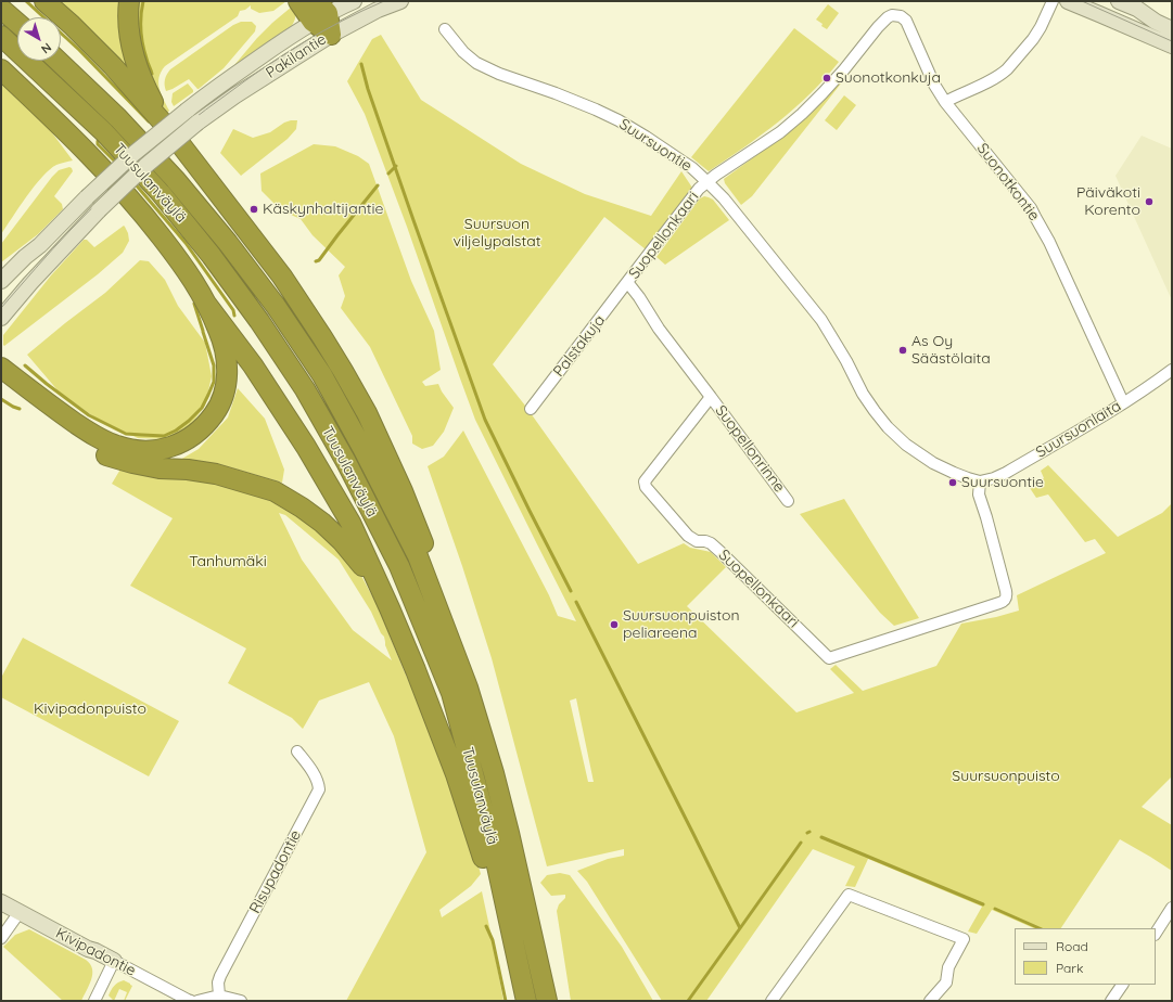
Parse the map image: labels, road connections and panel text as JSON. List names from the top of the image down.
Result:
{
  "streets": {
    "highway": ["Tuusulanväylä"],
    "main road": ["Pakilantie", "Kivipadontie"],
    "street": [
      "Suursuontie",
      "Suonotkontie",
      "Suopellonkaari",
      "Palstakuja",
      "Suursuonlaita",
      "Suopellonrinne",
      "Risupadontie"
    ]
  },
  "crossings": [
    ["Suursuontie", "Suonotkontie"],
    ["Suursuontie", "Suopellonkaari"],
    ["Suursuontie", "Suursuonlaita"],
    ["Suonotkontie", "Suopellonkaari"],
    ["Suonotkontie", "Suursuonlaita"],
    ["Suopellonkaari", "Palstakuja"],
    ["Suopellonkaari", "Suursuonlaita"],
    ["Suopellonkaari", "Suopellonrinne"]
  ],
  "parks": [
    "Suursuon viljelypalstat",
    "Tanhumäki",
    "Kivipadonpuisto",
    "Suursuonpuisto"
  ],
  "places": [
    "Suonotkonkuja",
    "Päiväkoti Korento",
    "Käskynhaltijantie",
    "As Oy Säästölaita",
    "Suursuontie",
    "Suursuonpuiston peliareena"
  ],
  "legend": ["Road", "Park"],
  "north": "bottom right"
}
